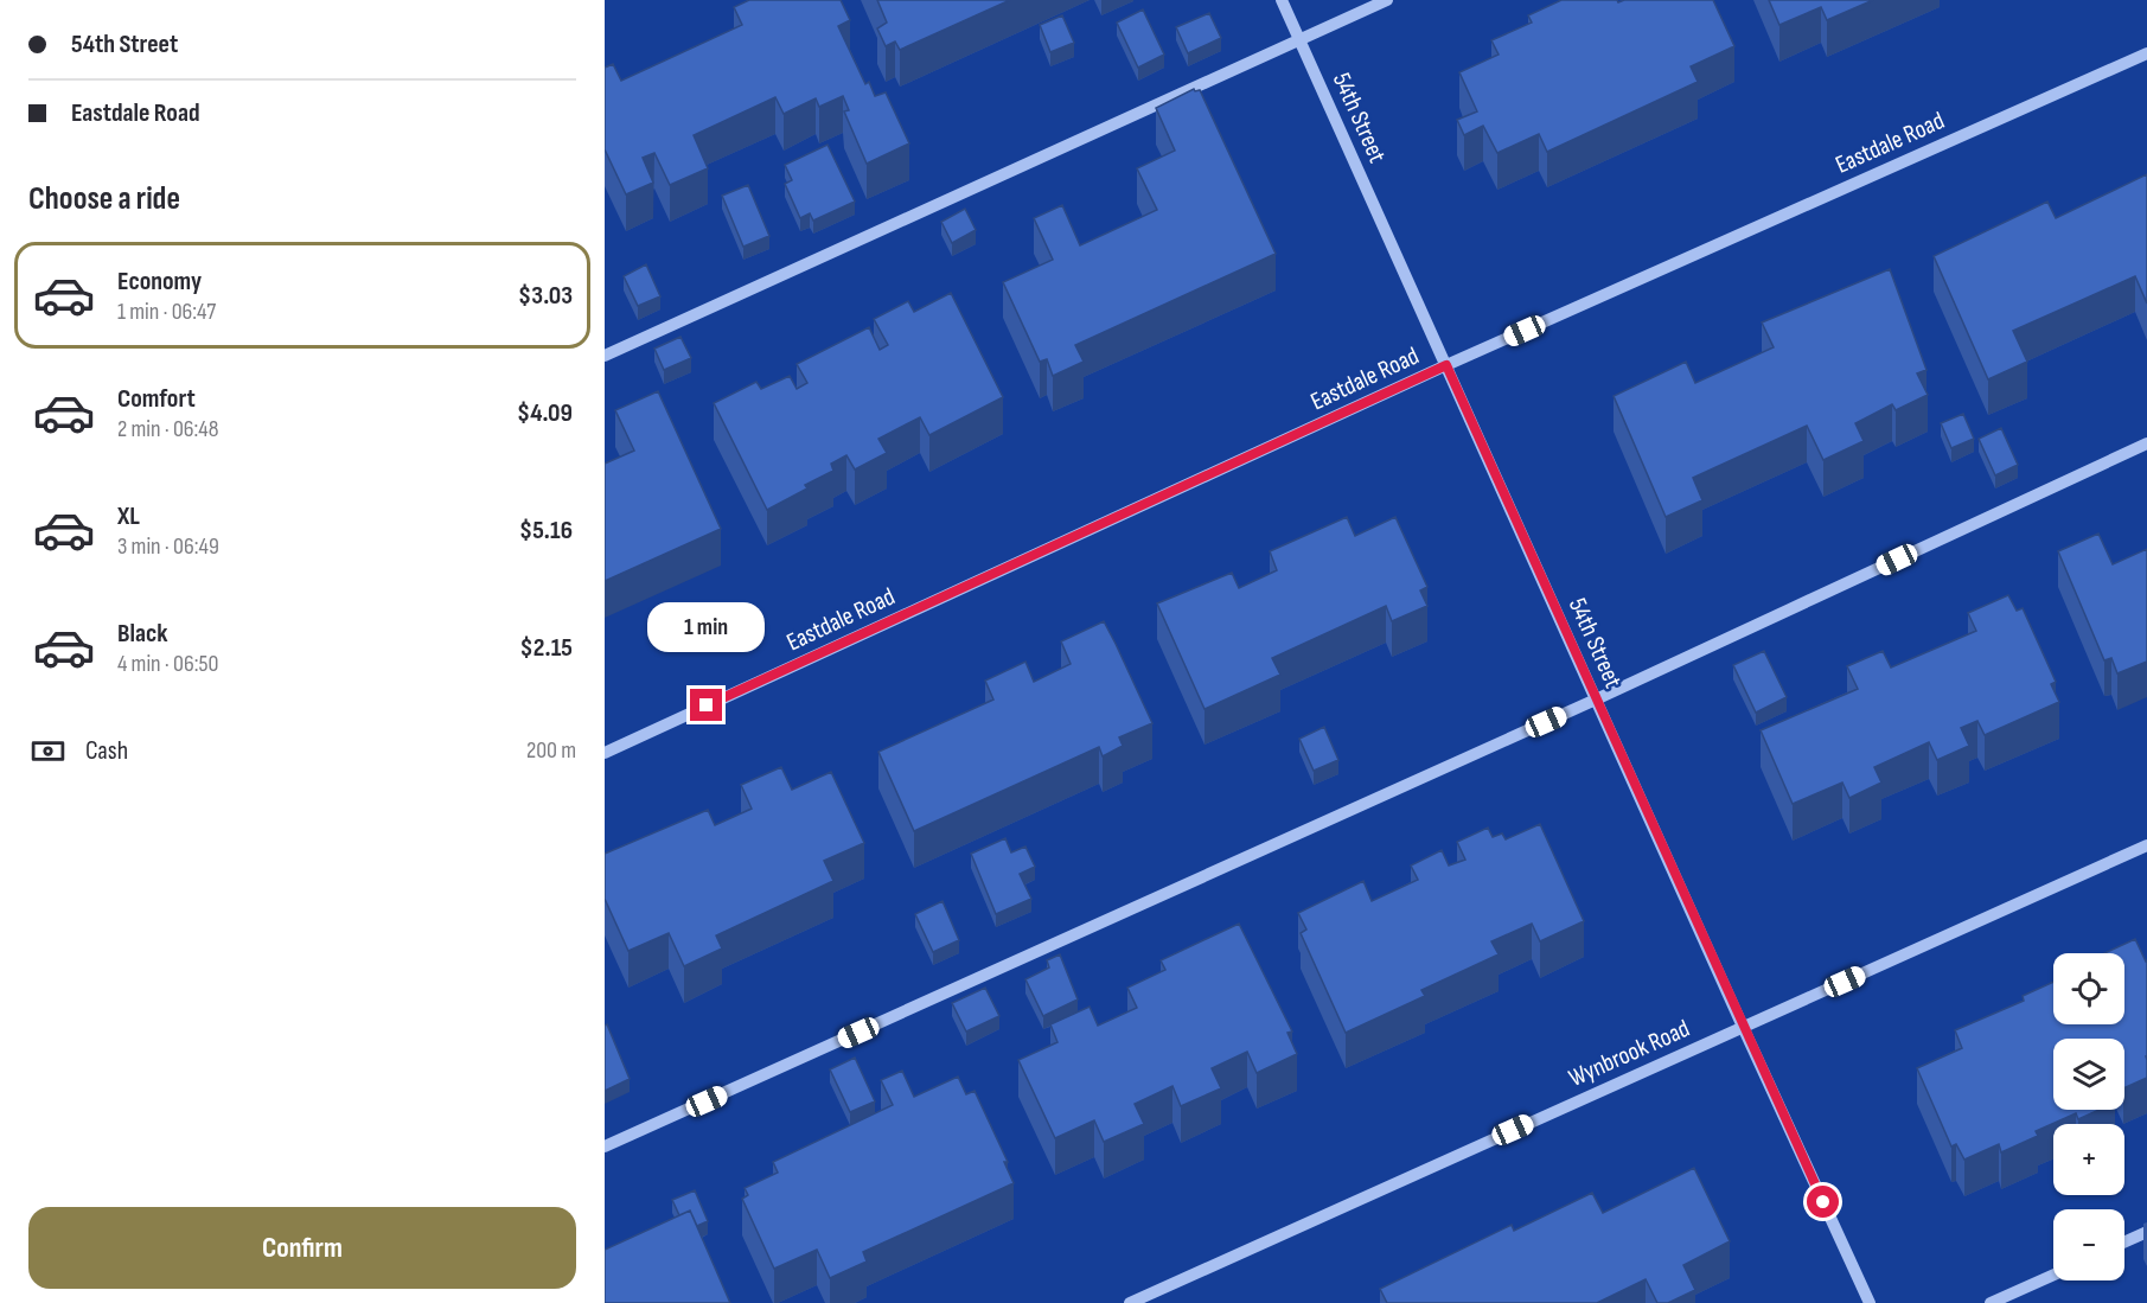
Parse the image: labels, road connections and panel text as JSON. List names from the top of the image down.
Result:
{
  "streets": {
    "street": ["54th Street", "Eastdale Road", "Wynbrook Road"]
  },
  "crossings": [
    ["54th Street", "Eastdale Road"],
    ["54th Street", "Wynbrook Road"]
  ],
  "page": {
    "banner": ["54th Street", "Eastdale Road"],
    "heading": "Choose a ride",
    "list": [
      {
        "name": "Economy",
        "note": "1 min · 06:47",
        "value": "$3.03"
      },
      {
        "name": "Comfort",
        "note": "2 min · 06:48",
        "value": "$4.09"
      },
      {
        "name": "XL",
        "note": "3 min · 06:49",
        "value": "$5.16"
      },
      {
        "name": "Black",
        "note": "4 min · 06:50",
        "value": "$2.15"
      }
    ],
    "bubble": "1 min",
    "pay": ["Cash", "200 m"],
    "map_buttons": ["+", "−"],
    "buttons": "Confirm"
  }
}
